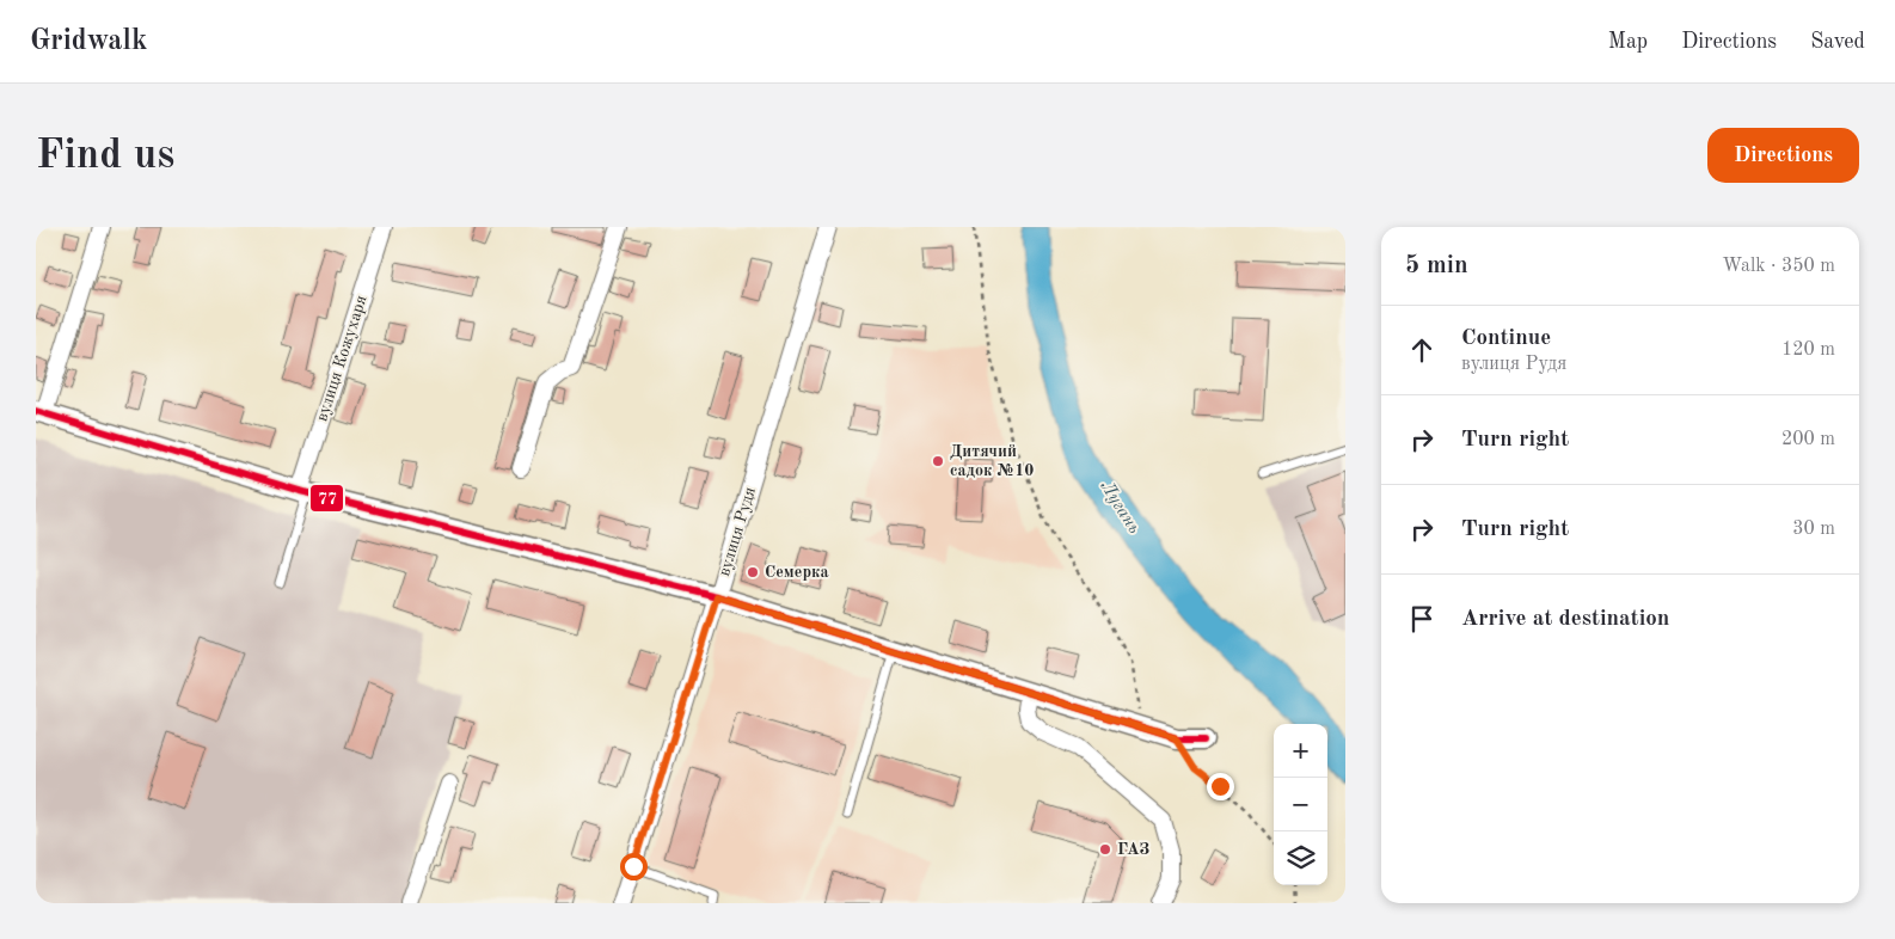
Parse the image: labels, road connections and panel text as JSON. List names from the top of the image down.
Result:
{
  "streets": {
    "street": ["вулиця Кожухаря", "вулиця Рудя"]
  },
  "water": ["Лугань"],
  "places": ["Дитячий садок №10", "Семерка", "ГАЗ"],
  "lines": ["transit line 77"],
  "page": {
    "header": "Gridwalk",
    "nav": ["Map", "Directions", "Saved"],
    "buttons": "Directions",
    "title": "Find us",
    "heading": ["5 min", "Walk · 350 m"],
    "list": [
      ["Continue", "вулиця Рудя", "120 m"],
      ["Turn right", "200 m"],
      ["Turn right", "30 m"],
      "Arrive at destination"
    ],
    "map_buttons": ["+", "−"]
  }
}
